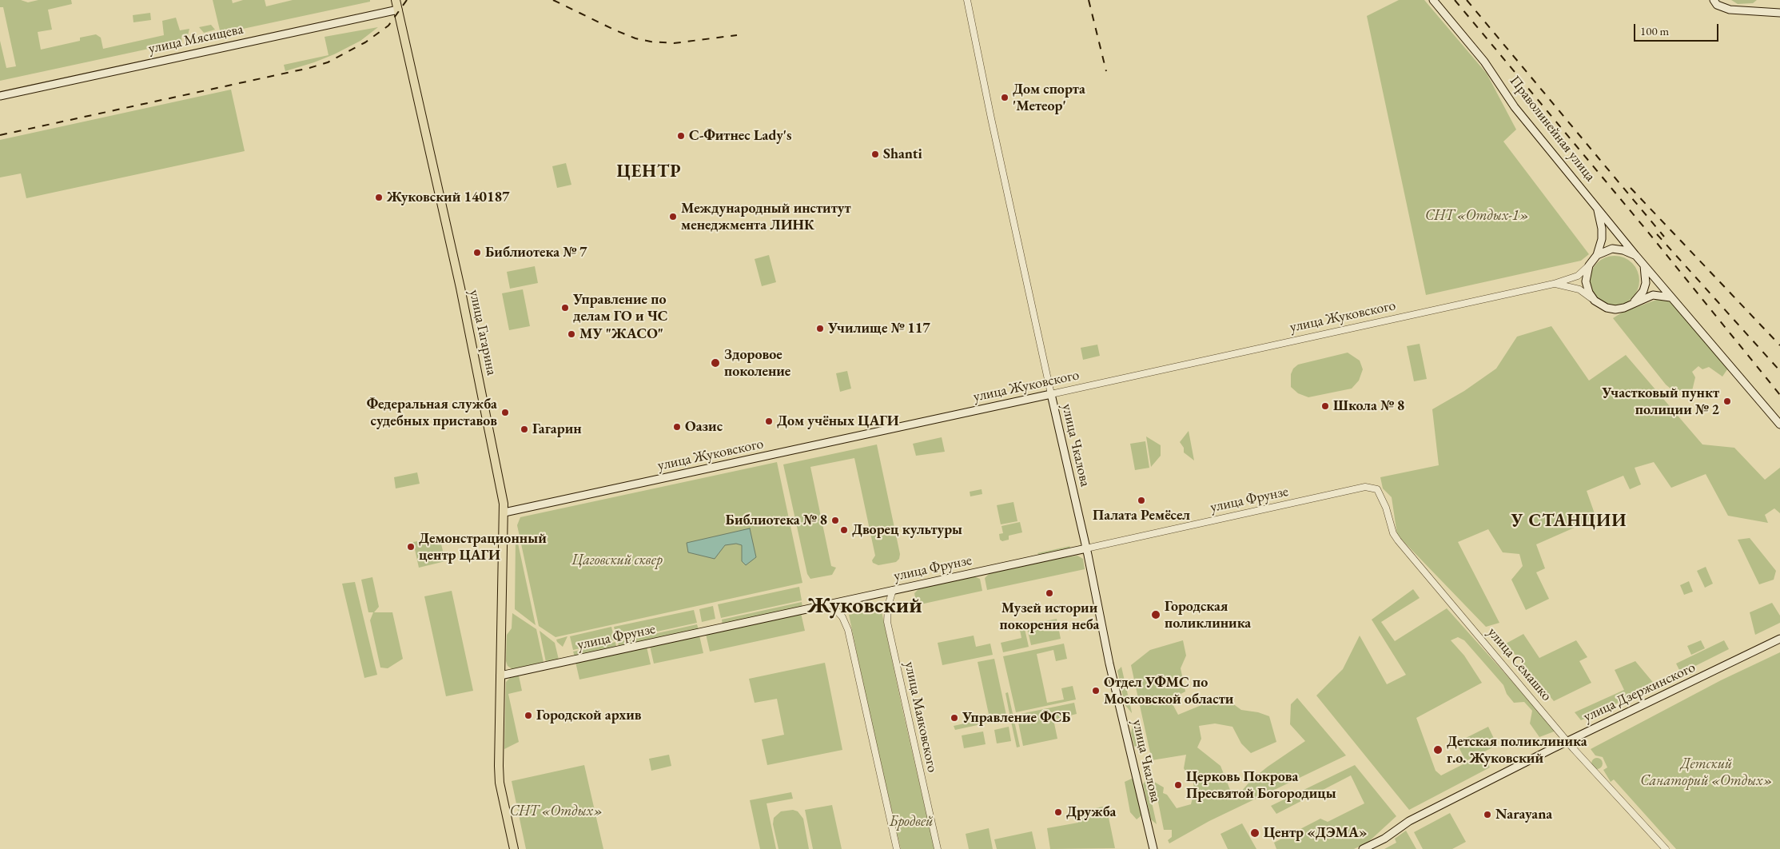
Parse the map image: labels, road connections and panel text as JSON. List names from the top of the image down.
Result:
{
  "streets": {
    "main road": [
      "улица Мясищева",
      "Праволинейная улица",
      "улица Жуковского",
      "улица Гагарина",
      "улица Чкалова",
      "улица Фрунзе",
      "улица Дзержинского"
    ],
    "street": ["улица Семашко", "улица Маяковского"]
  },
  "crossings": [
    ["улица Мясищева", "улица Гагарина"],
    ["Праволинейная улица", "улица Жуковского"],
    ["улица Жуковского", "улица Гагарина"],
    ["улица Жуковского", "улица Чкалова"],
    ["улица Гагарина", "улица Фрунзе"],
    ["улица Чкалова", "улица Фрунзе"],
    ["улица Фрунзе", "улица Семашко"],
    ["улица Фрунзе", "улица Маяковского"],
    ["улица Семашко", "улица Дзержинского"]
  ],
  "districts": ["ЦЕНТР", "У СТАНЦИИ", "Жуковский"],
  "parks": [
    "СНТ «Отдых-1»",
    "Цаговский сквер",
    "Детский Санаторий «Отдых»",
    "СНТ «Отдых»",
    "Бродвей"
  ],
  "places": [
    "Дом спорта 'Метеор'",
    "С-Фитнес Lady's",
    "Shanti",
    "Жуковский 140187",
    "Международный институт менеджмента ЛИНК",
    "Библиотека № 7",
    "Управление по делам ГО и ЧС",
    "Училище № 117",
    "МУ \"ЖАСО\"",
    "Здоровое поколение",
    "Участковый пункт полиции № 2",
    "Школа № 8",
    "Федеральная служба судебных приставов",
    "Дом учёных ЦАГИ",
    "Оазис",
    "Гагарин",
    "Палата Ремёсел",
    "Библиотека № 8",
    "Дворец культуры",
    "Демонстрационный центр ЦАГИ",
    "Музей истории покорения неба",
    "Городская поликлиника",
    "Отдел УФМС по Московской области",
    "Городской архив",
    "Управление ФСБ",
    "Детская поликлиника г.о. Жуковский",
    "Церковь Покрова Пресвятой Богородицы",
    "Дружба",
    "Narayana",
    "Центр «ДЭМА»"
  ],
  "scale_bar": "100 m"
}
